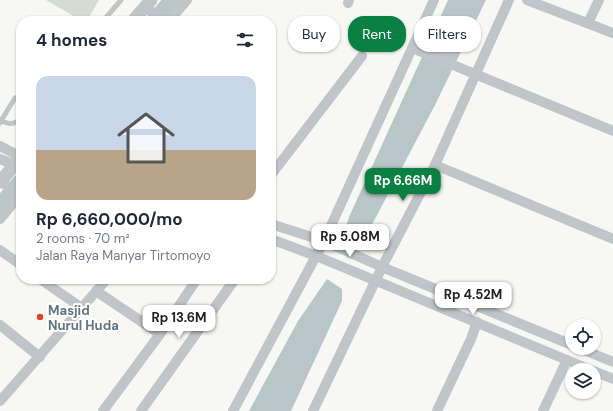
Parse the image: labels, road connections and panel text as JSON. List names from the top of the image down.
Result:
{
  "places": ["Masjid Nurul Huda"],
  "page": {
    "chip": ["Buy", "Rent", "Filters"],
    "heading": "4 homes",
    "list": [
      {
        "name": "Rp 6,660,000/mo",
        "note": "2 rooms · 70 m² · Jalan Raya Manyar Tirtomoyo"
      }
    ],
    "price": [
      "Rp 6.66M",
      "Rp 5.08M",
      "Rp 4.52M",
      "Rp 13.6M"
    ]
  }
}
